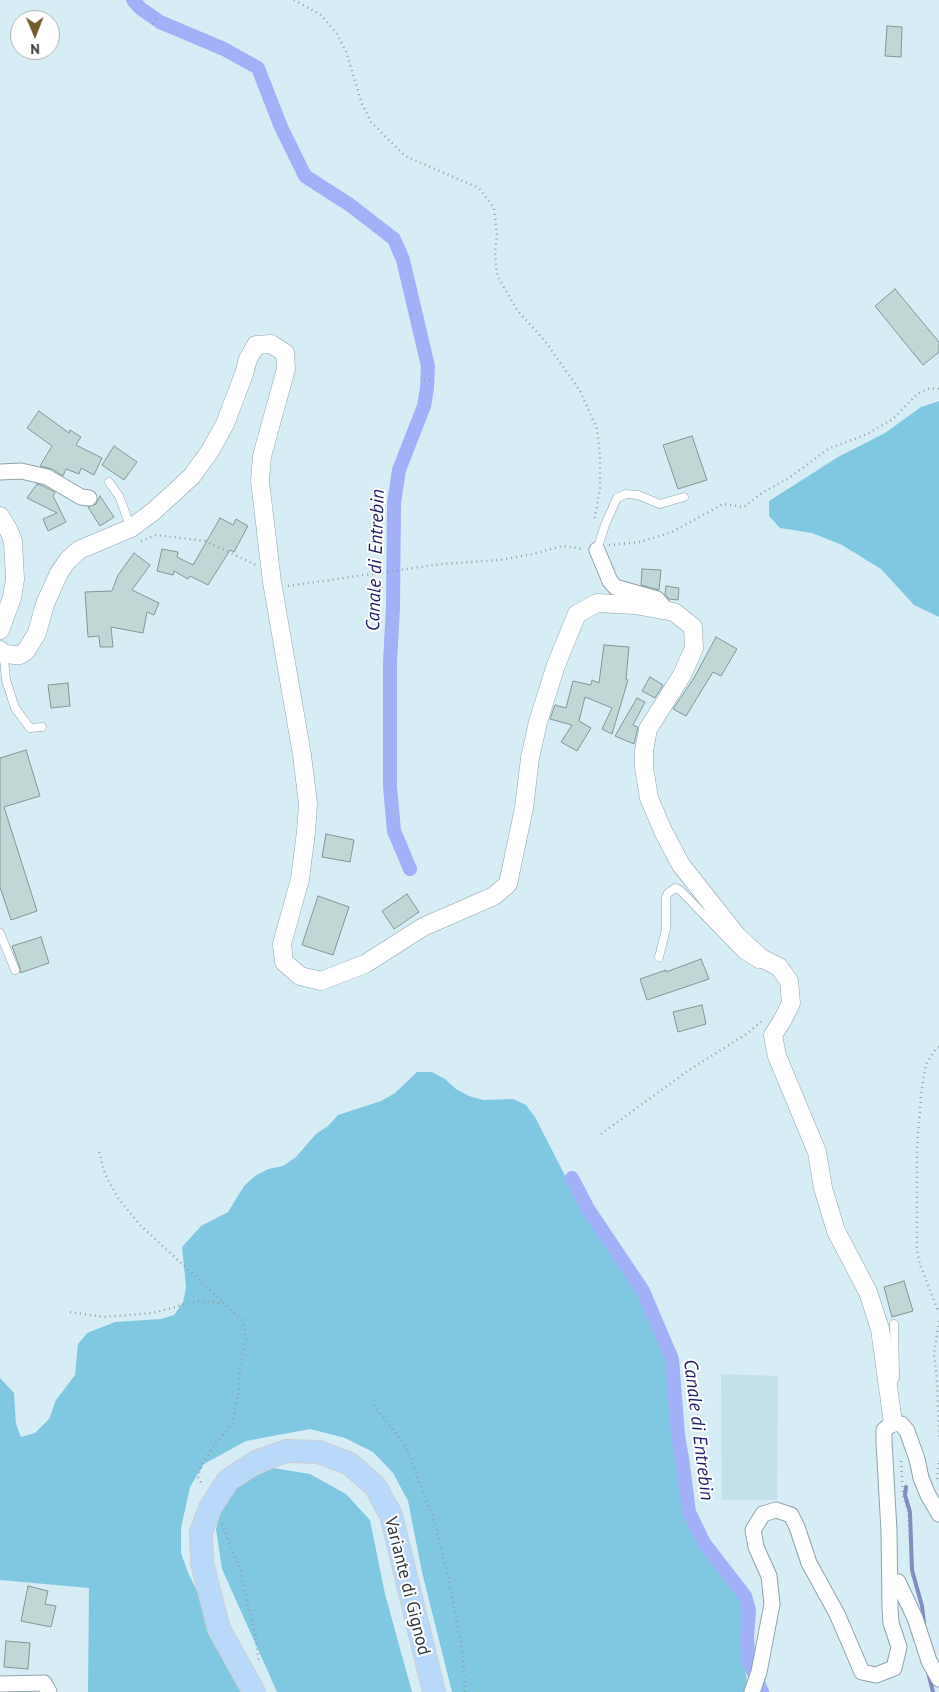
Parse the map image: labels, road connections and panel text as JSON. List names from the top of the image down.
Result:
{
  "streets": {
    "main road": ["Variante di Gignod"]
  },
  "water": ["Canale di Entrebin"],
  "north": "bottom"
}
